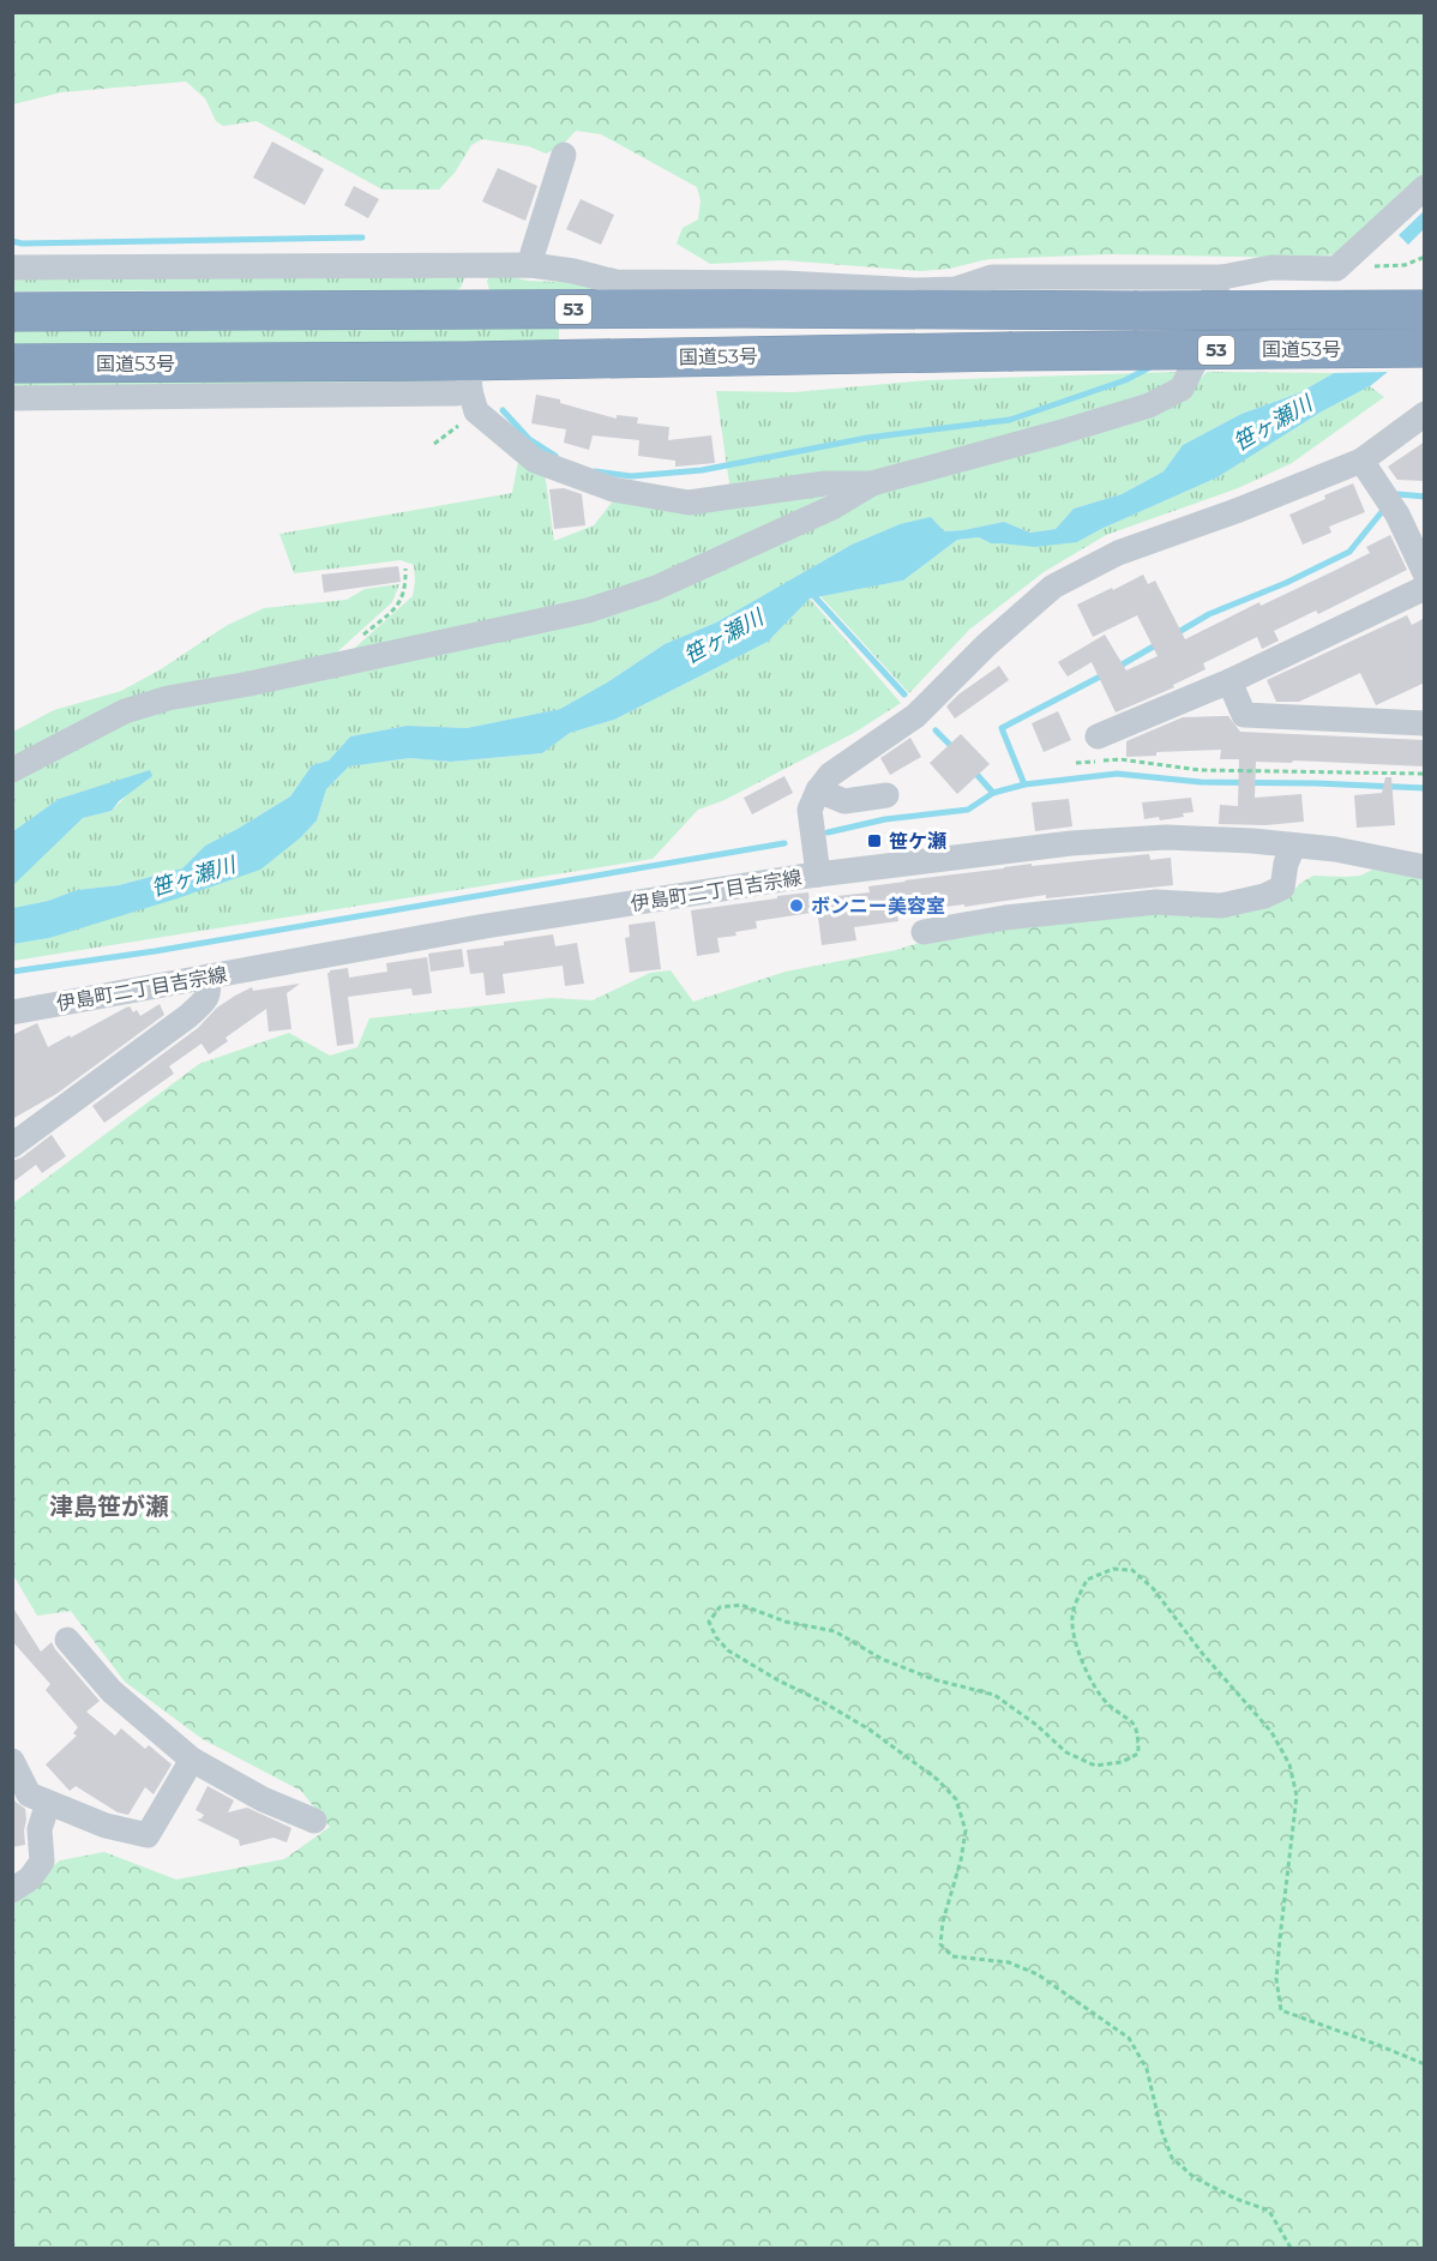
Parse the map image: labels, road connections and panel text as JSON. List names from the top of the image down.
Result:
{
  "streets": {
    "highway": ["53", "国道53号"],
    "street": ["伊島町二丁目吉宗線"]
  },
  "districts": ["津島笹が瀬"],
  "water": ["笹ヶ瀬川"],
  "places": {
    "transit": ["笹ケ瀬"],
    "other": ["ボンニー美容室"]
  }
}
